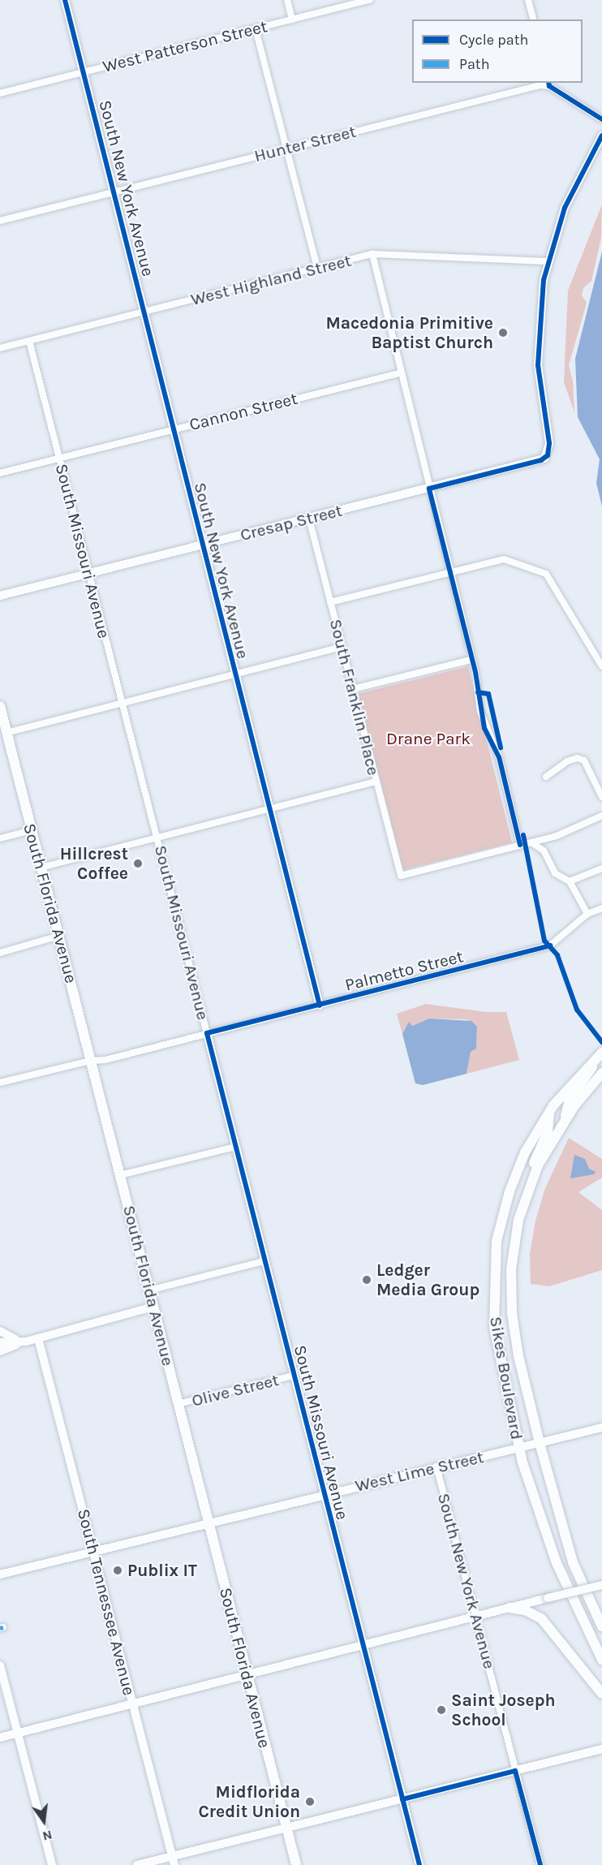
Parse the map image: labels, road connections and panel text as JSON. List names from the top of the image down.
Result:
{
  "streets": {
    "main road": ["South Florida Avenue", "Sikes Boulevard"],
    "street": [
      "West Patterson Street",
      "Hunter Street",
      "South New York Avenue",
      "West Highland Street",
      "Cannon Street",
      "Cresap Street",
      "South Missouri Avenue",
      "South Franklin Place",
      "Palmetto Street",
      "Olive Street",
      "West Lime Street",
      "South Tennessee Avenue"
    ]
  },
  "crossings": [
    ["West Patterson Street", "South New York Avenue"],
    ["Hunter Street", "South New York Avenue"],
    ["South New York Avenue", "West Highland Street"],
    ["South New York Avenue", "Cannon Street"],
    ["South New York Avenue", "Cresap Street"],
    ["South New York Avenue", "Palmetto Street"],
    ["South New York Avenue", "West Lime Street"],
    ["West Highland Street", "Cresap Street"],
    ["West Highland Street", "South Missouri Avenue"],
    ["Cannon Street", "South Missouri Avenue"],
    ["Cresap Street", "South Missouri Avenue"],
    ["Cresap Street", "South Franklin Place"],
    ["South Missouri Avenue", "Palmetto Street"],
    ["South Missouri Avenue", "Olive Street"],
    ["South Missouri Avenue", "West Lime Street"],
    ["South Florida Avenue", "Palmetto Street"],
    ["South Florida Avenue", "Olive Street"],
    ["South Florida Avenue", "West Lime Street"],
    ["Sikes Boulevard", "West Lime Street"],
    ["West Lime Street", "South Tennessee Avenue"]
  ],
  "parks": ["Drane Park"],
  "places": [
    "Macedonia Primitive Baptist Church",
    "Hillcrest Coffee",
    "Ledger Media Group",
    "Publix IT",
    "Saint Joseph School",
    "Midflorida Credit Union"
  ],
  "legend": ["Cycle path", "Path"],
  "north": "bottom"
}
